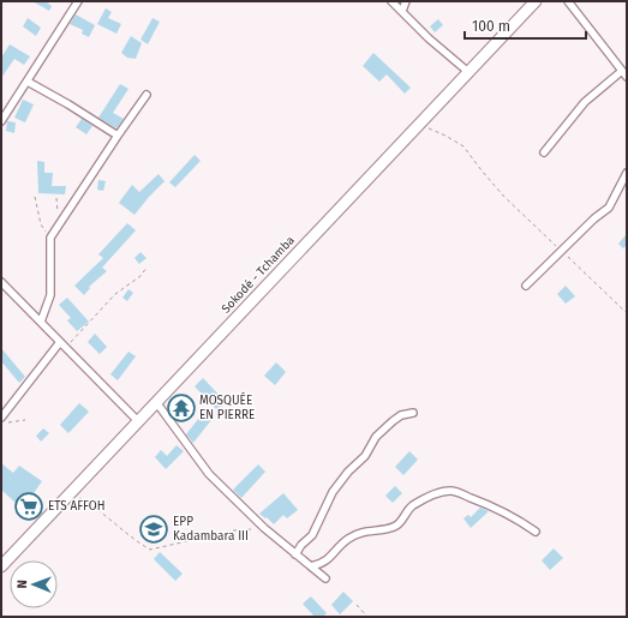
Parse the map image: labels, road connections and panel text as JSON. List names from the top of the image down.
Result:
{
  "streets": {
    "main road": ["Sokodé - Tchamba"]
  },
  "places": {
    "temple": ["MOSQUÉE EN PIERRE"],
    "supermarket": ["ETS AFFOH"],
    "school or university": ["EPP Kadambara III"]
  },
  "scale_bar": "100 m",
  "north": "left"
}
